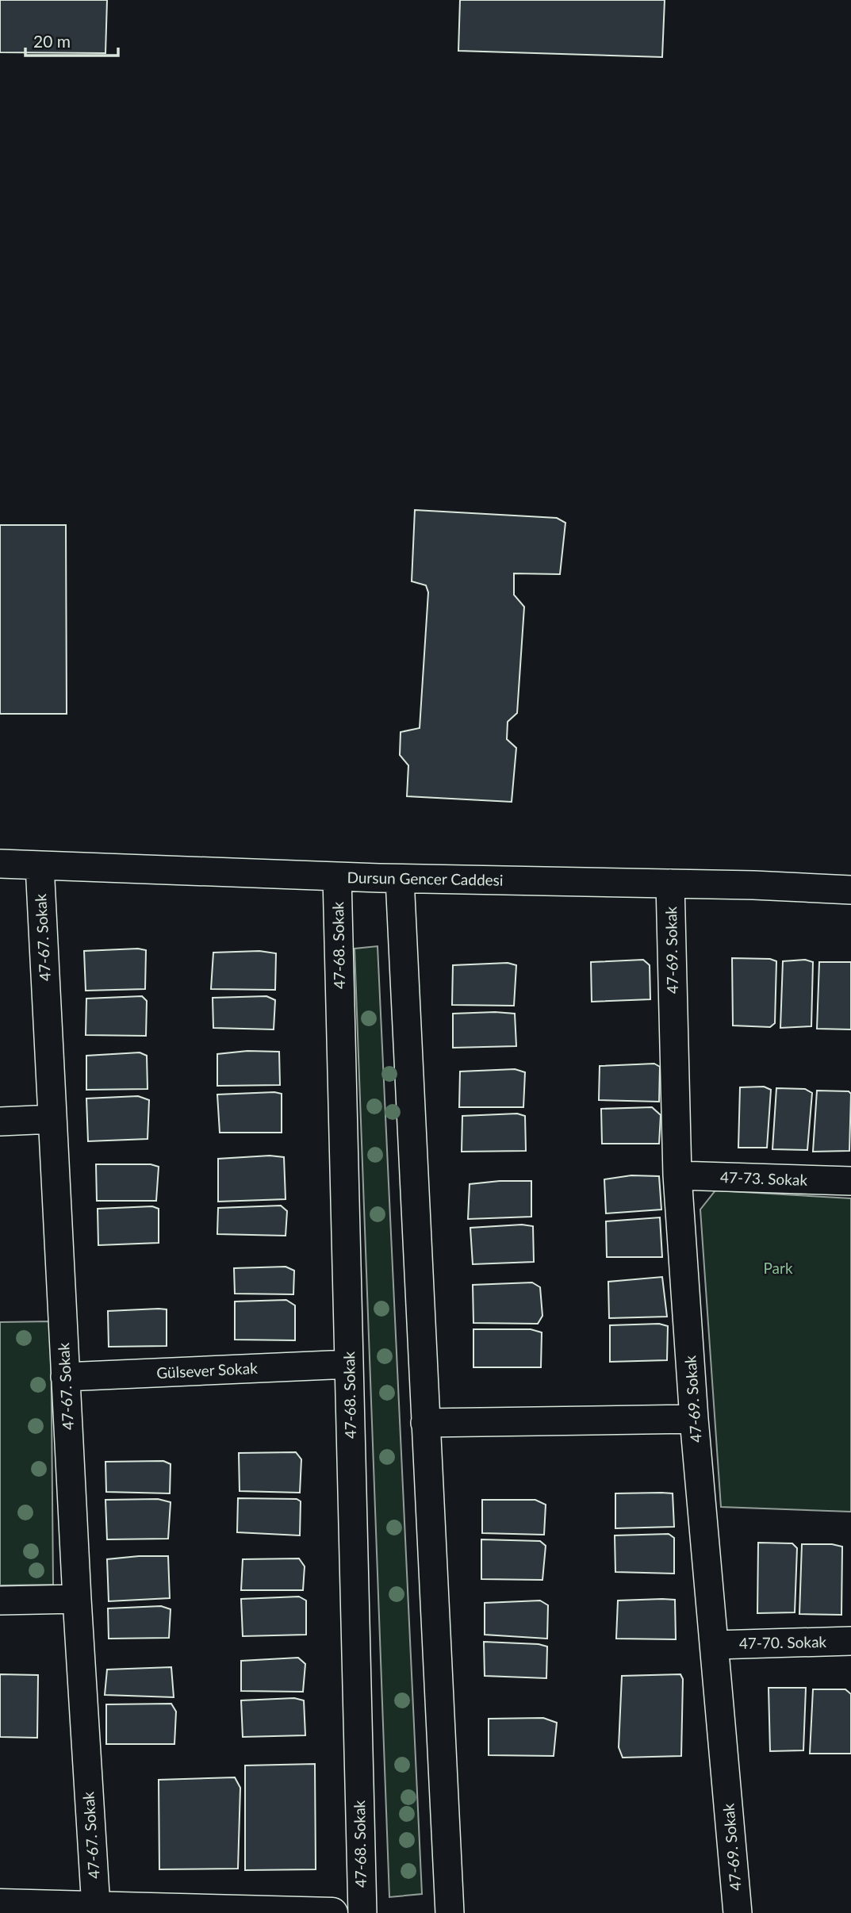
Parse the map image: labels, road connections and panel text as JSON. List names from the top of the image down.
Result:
{
  "streets": {
    "street": [
      "Dursun Gencer Caddesi",
      "47-67. Sokak",
      "47-68. Sokak",
      "47-69. Sokak",
      "47-73. Sokak",
      "Gülsever Sokak",
      "47-70. Sokak"
    ]
  },
  "crossings": [
    ["Dursun Gencer Caddesi", "47-67. Sokak"],
    ["Dursun Gencer Caddesi", "47-68. Sokak"],
    ["Dursun Gencer Caddesi", "47-69. Sokak"],
    ["47-67. Sokak", "Gülsever Sokak"],
    ["47-68. Sokak", "Gülsever Sokak"],
    ["47-69. Sokak", "47-73. Sokak"],
    ["47-69. Sokak", "47-70. Sokak"]
  ],
  "parks": ["Park"],
  "scale_bar": "20 m"
}
